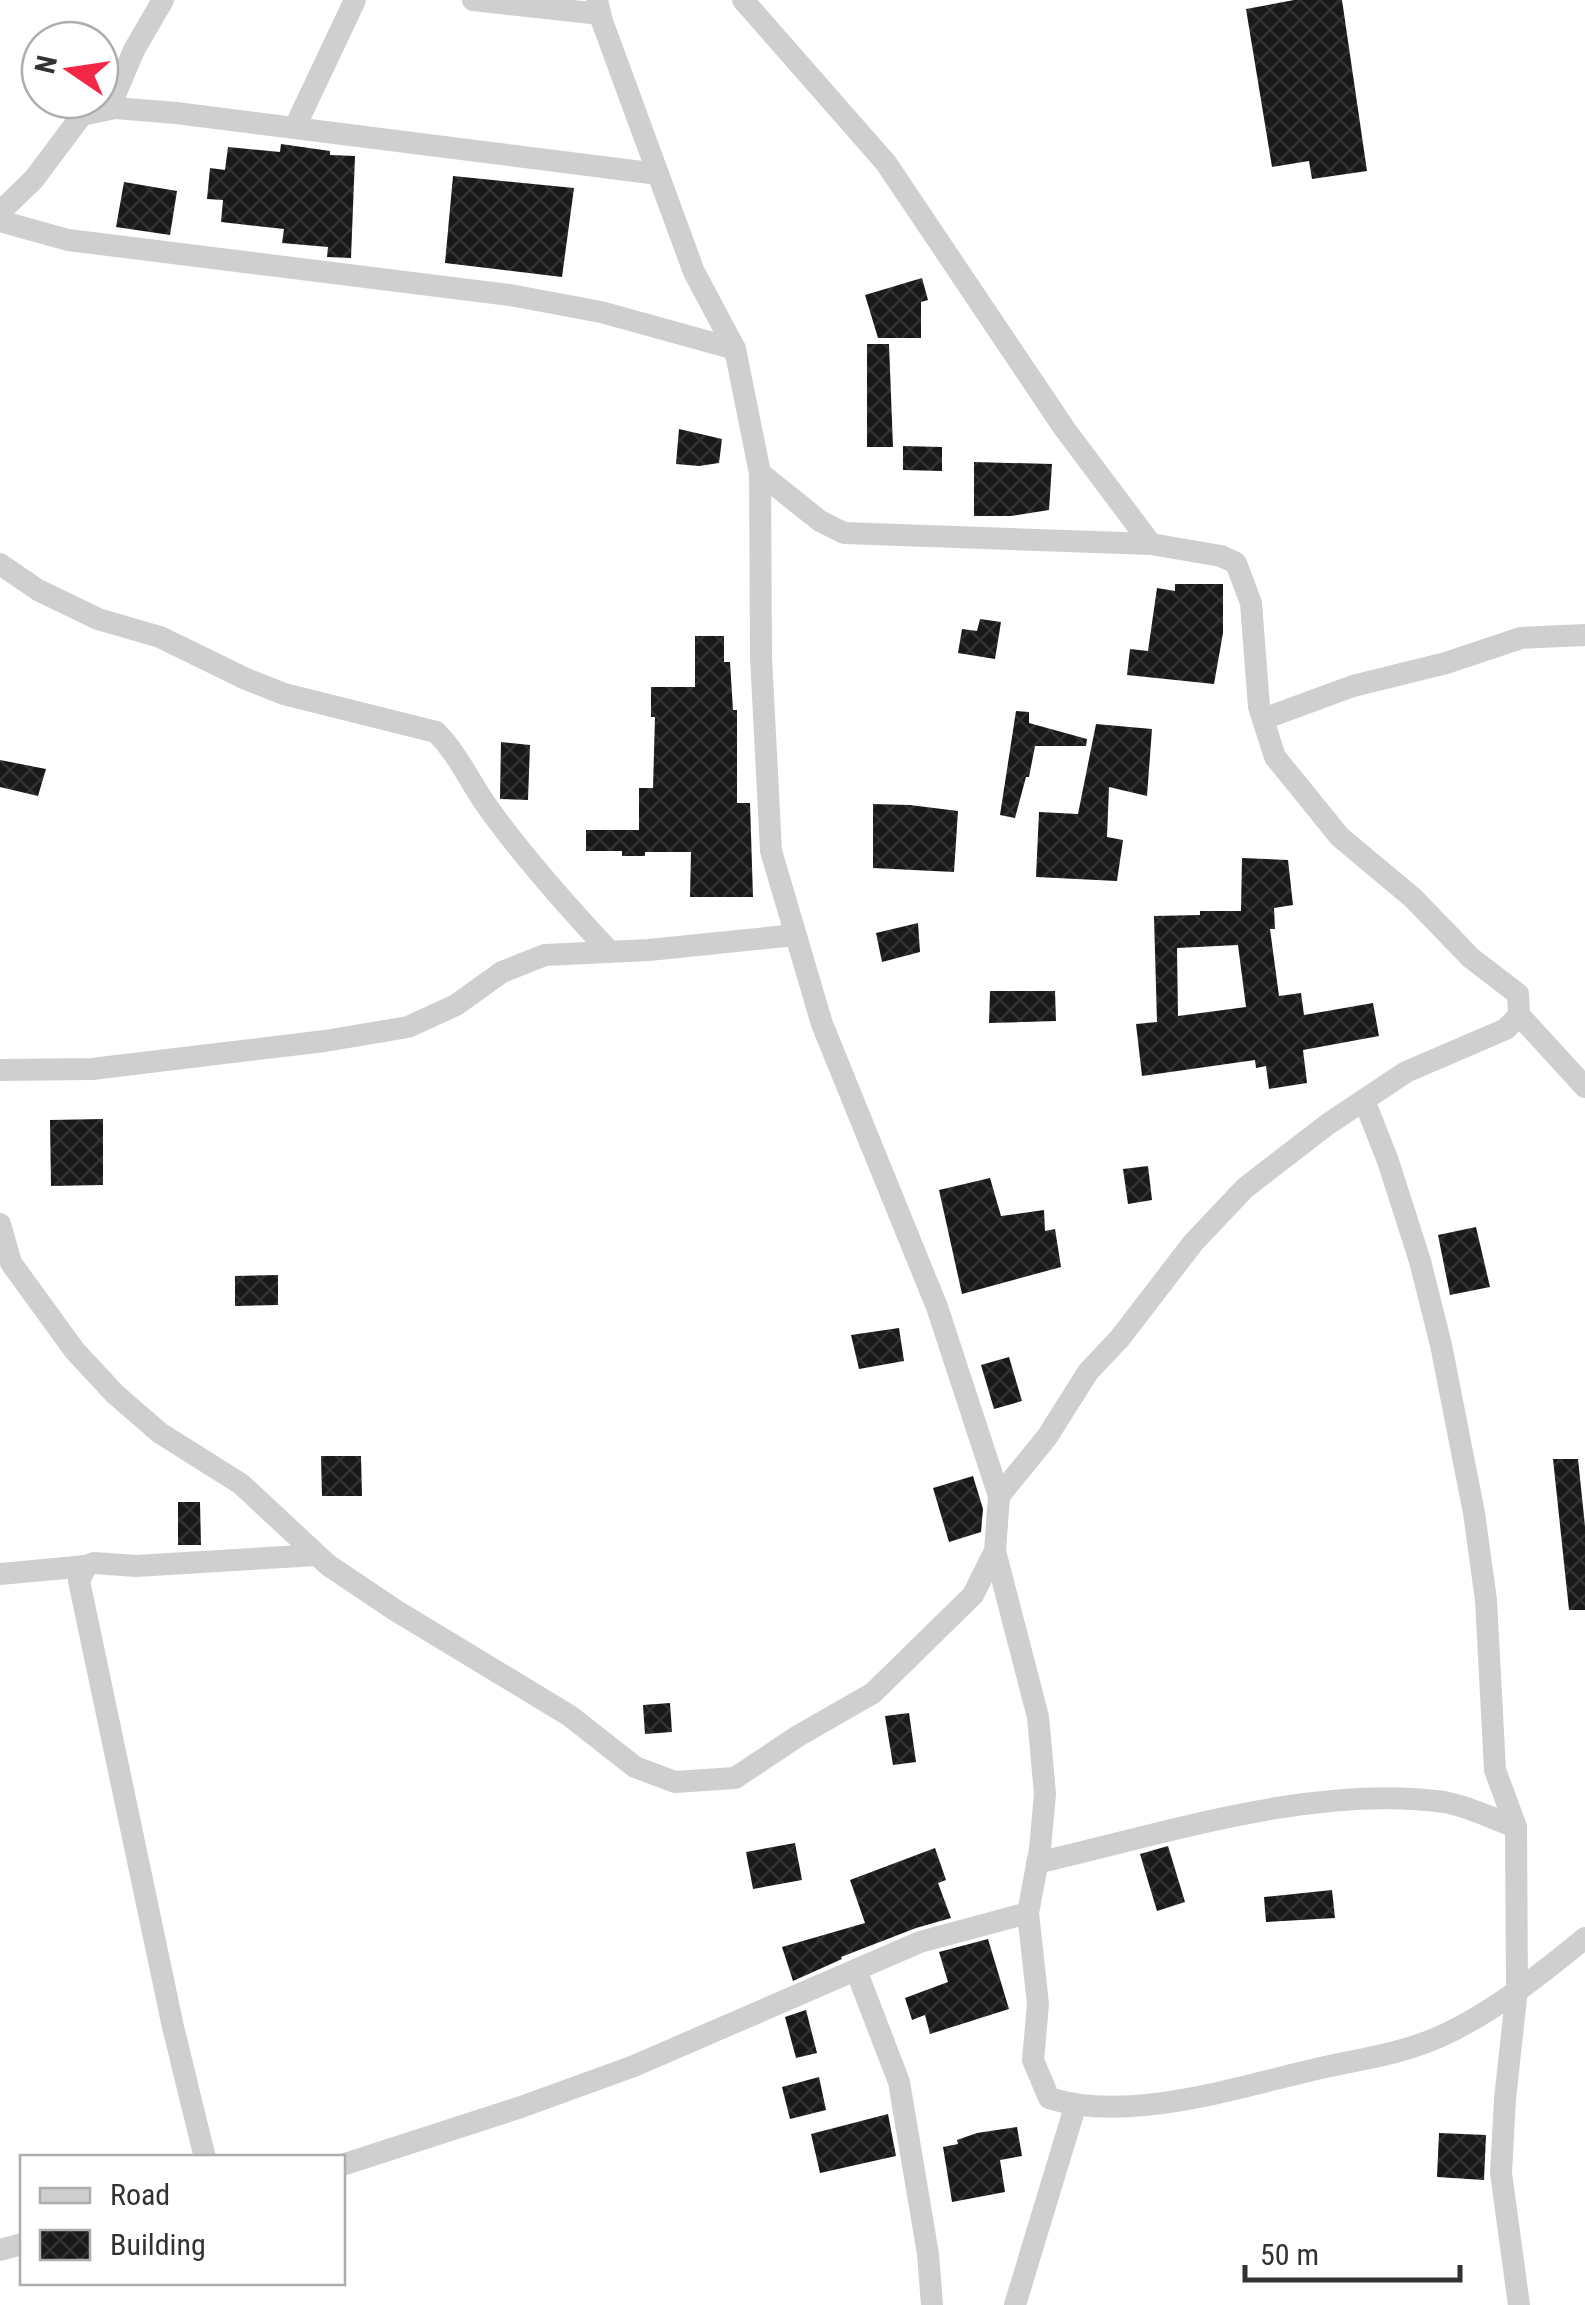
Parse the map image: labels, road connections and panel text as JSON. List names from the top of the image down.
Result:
{
  "legend": ["Road", "Building"],
  "scale_bar": "50 m",
  "north": "left"
}
